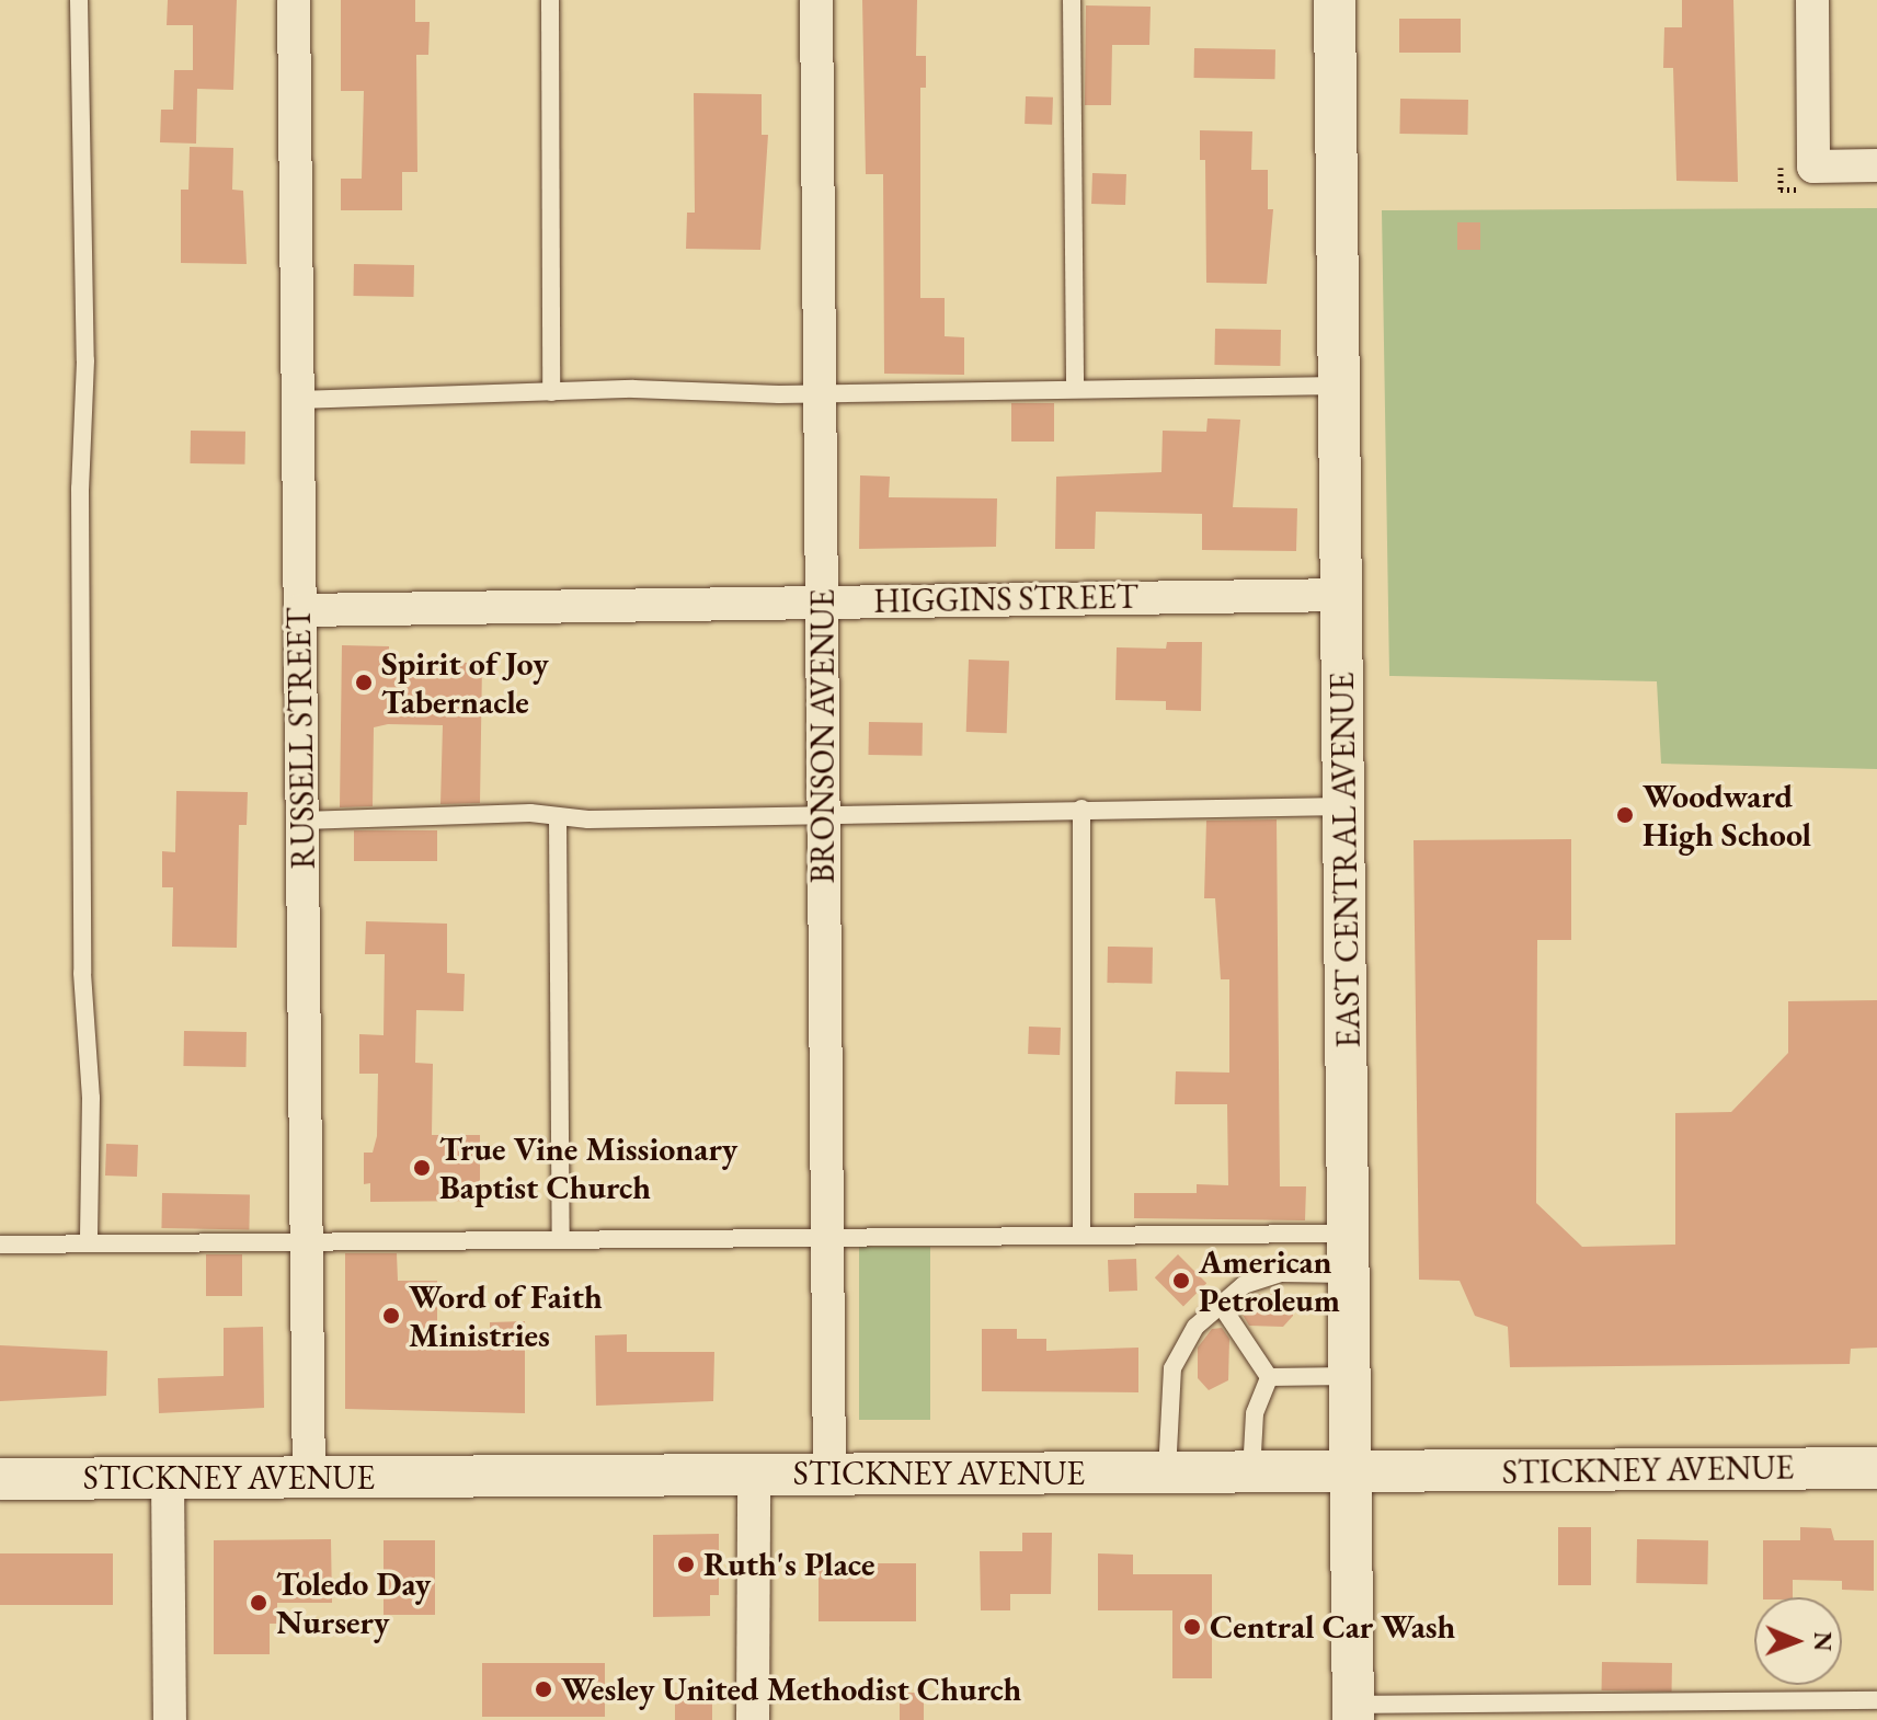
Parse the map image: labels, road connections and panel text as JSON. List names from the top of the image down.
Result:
{
  "streets": {
    "street": [
      "HIGGINS STREET",
      "BRONSON AVENUE",
      "RUSSELL STREET",
      "EAST CENTRAL AVENUE",
      "STICKNEY AVENUE"
    ]
  },
  "crossings": [
    ["HIGGINS STREET", "BRONSON AVENUE"],
    ["HIGGINS STREET", "RUSSELL STREET"],
    ["HIGGINS STREET", "EAST CENTRAL AVENUE"],
    ["BRONSON AVENUE", "STICKNEY AVENUE"],
    ["RUSSELL STREET", "STICKNEY AVENUE"],
    ["EAST CENTRAL AVENUE", "STICKNEY AVENUE"]
  ],
  "places": [
    "Spirit of Joy Tabernacle",
    "Woodward High School",
    "True Vine Missionary Baptist Church",
    "American Petroleum",
    "Word of Faith Ministries",
    "Ruth's Place",
    "Toledo Day Nursery",
    "Central Car Wash",
    "Wesley United Methodist Church"
  ],
  "north": "right"
}
